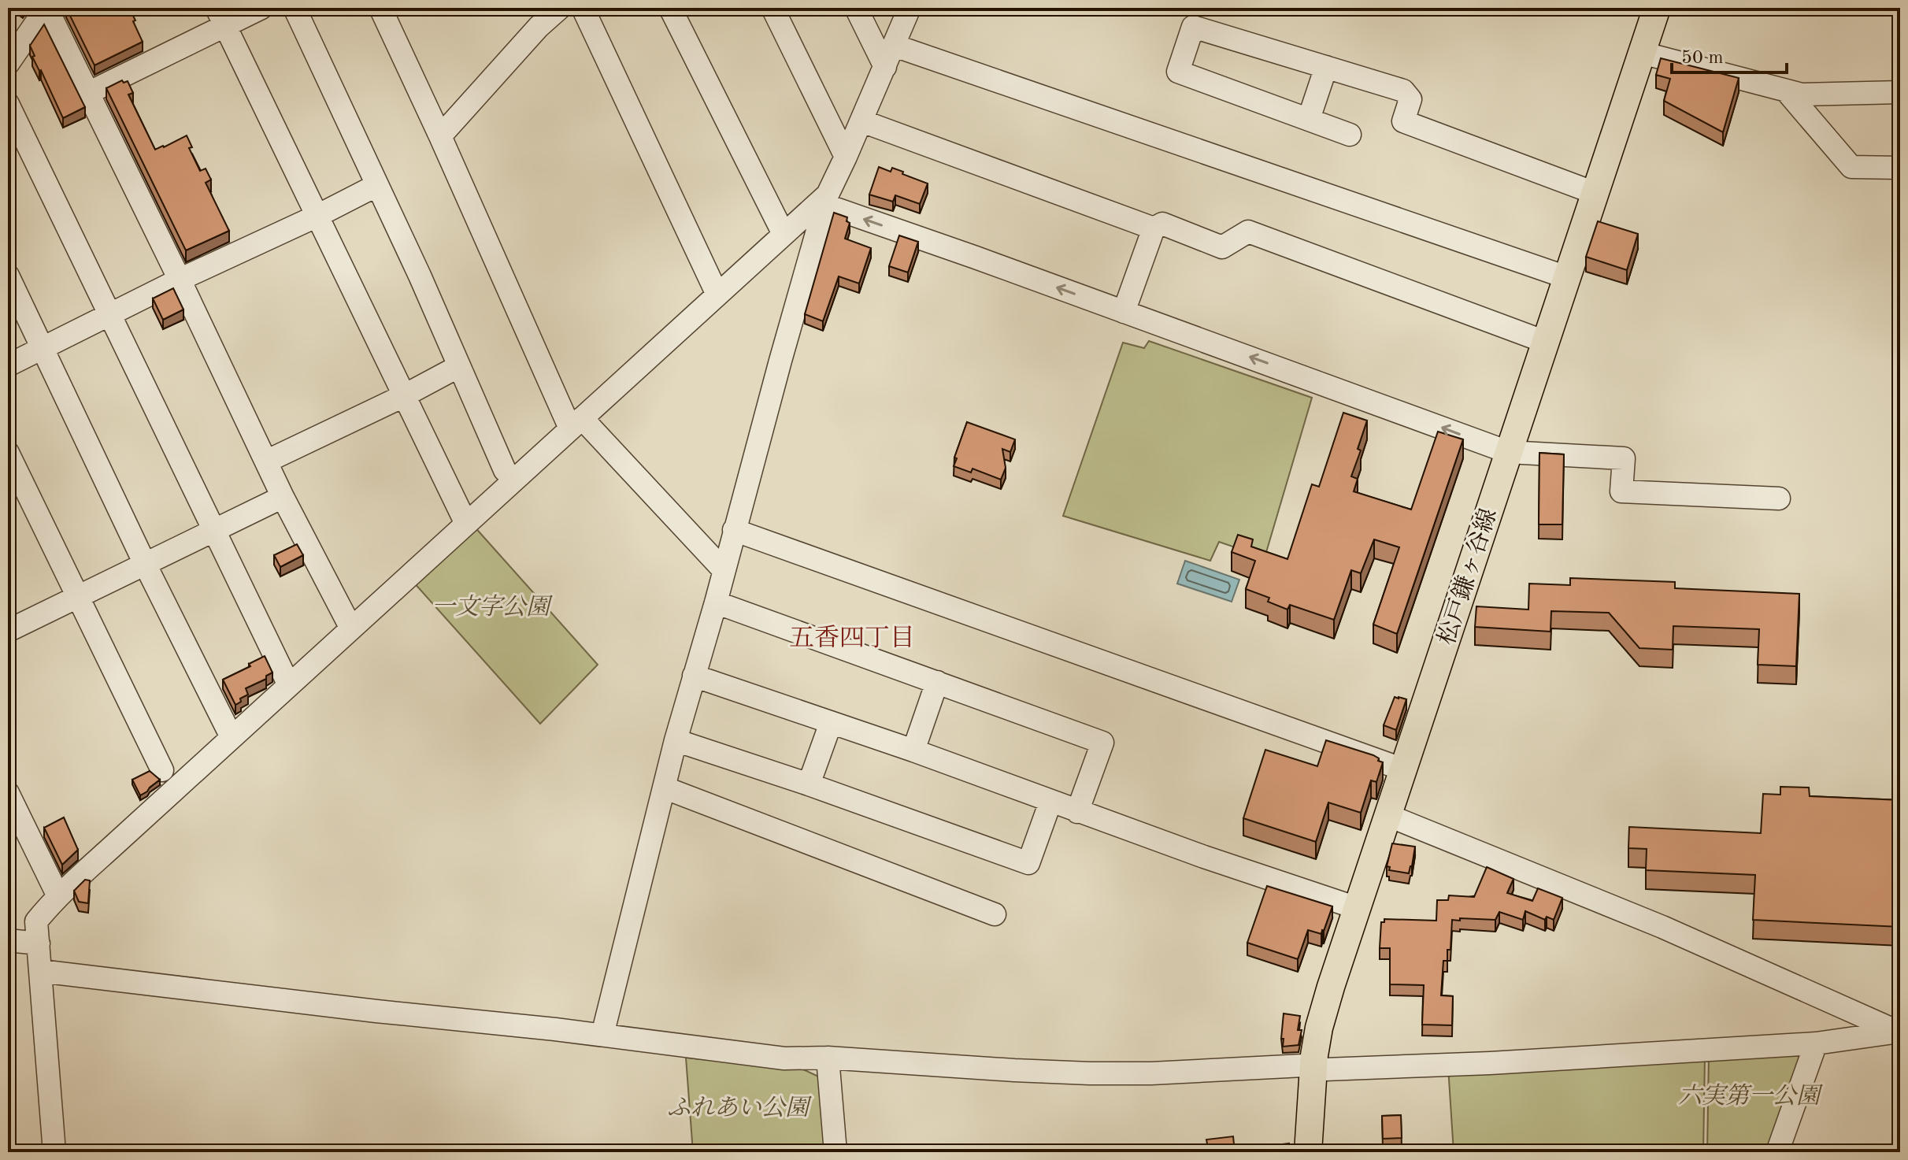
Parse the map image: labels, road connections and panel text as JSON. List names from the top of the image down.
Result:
{
  "streets": {
    "main road": ["松戸鎌ヶ谷線"]
  },
  "districts": ["五香四丁目"],
  "parks": ["一文字公園", "六実第一公園", "ふれあい公園"],
  "scale_bar": "50 m"
}
